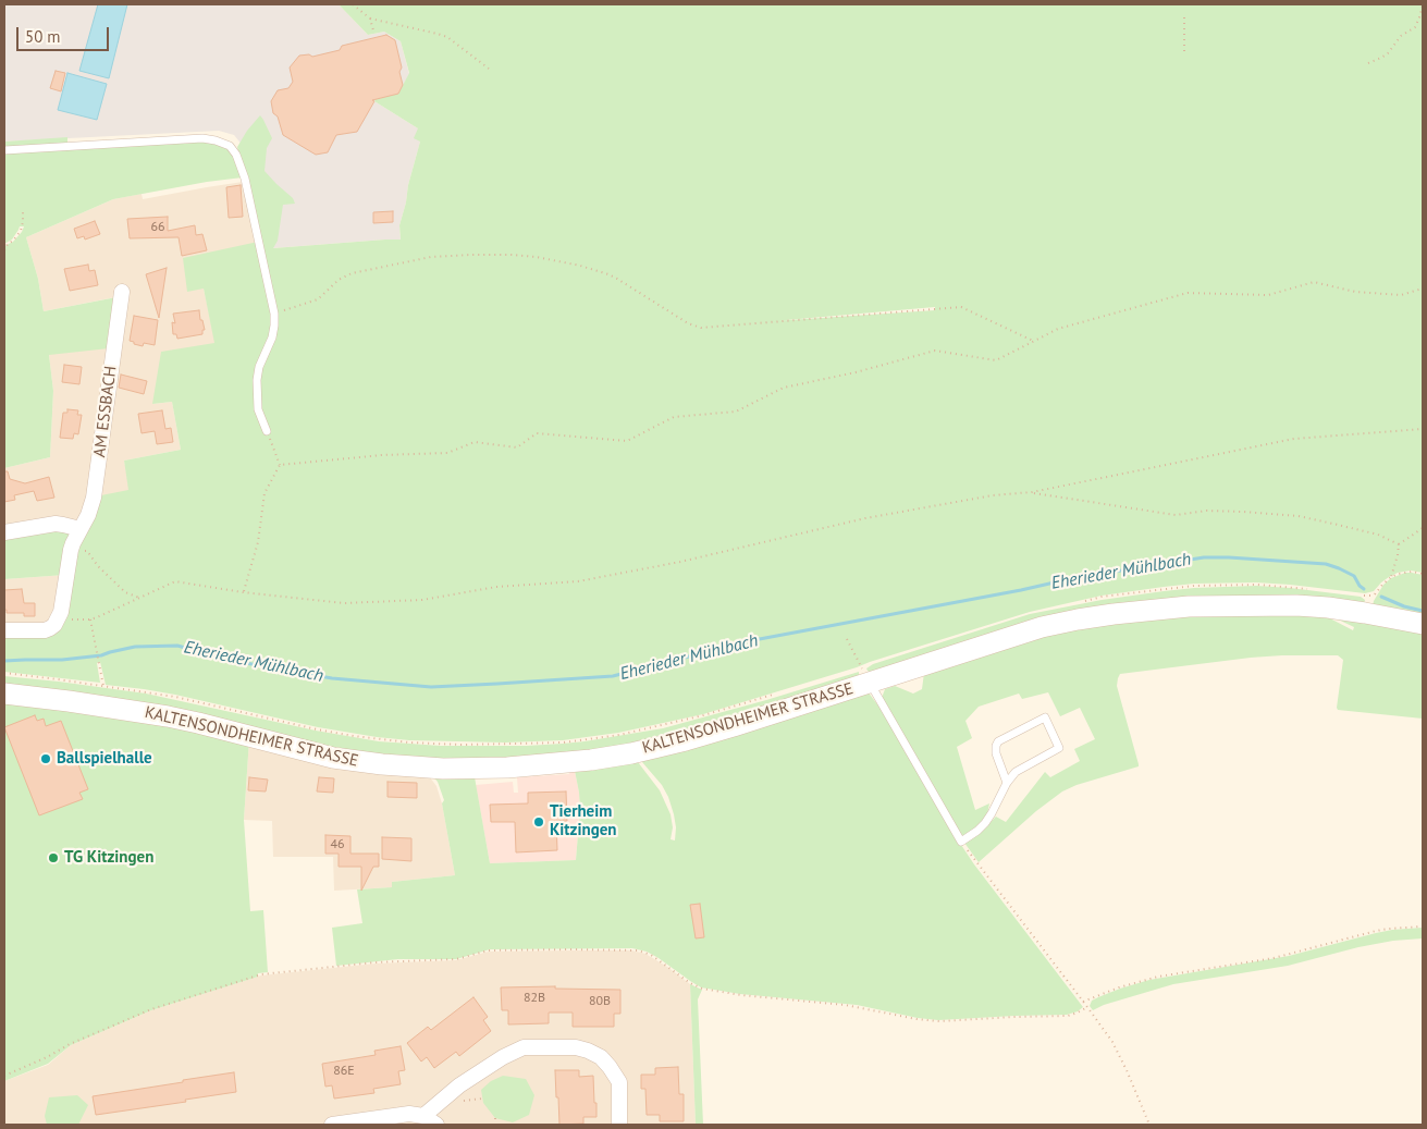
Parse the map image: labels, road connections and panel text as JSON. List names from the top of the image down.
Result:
{
  "streets": {
    "main road": ["KALTENSONDHEIMER STRASSE"],
    "street": ["AM ESSBACH"]
  },
  "water": ["Eherieder Mühlbach"],
  "places": ["Ballspielhalle", "Tierheim Kitzingen", "TG Kitzingen"],
  "house_numbers": [
    "66",
    "46",
    "82B",
    "80B",
    "86E"
  ],
  "scale_bar": "50 m"
}
